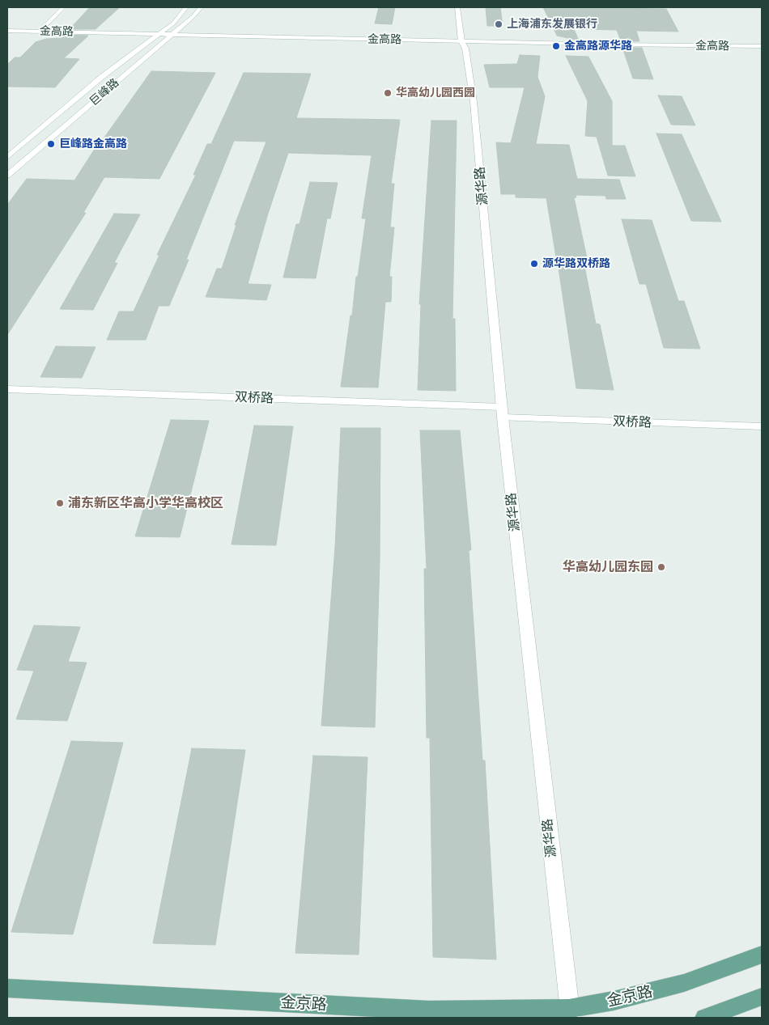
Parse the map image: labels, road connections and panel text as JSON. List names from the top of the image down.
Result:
{
  "streets": {
    "main road": [
      "金高路",
      "巨峰路",
      "源华路",
      "双桥路",
      "金京路"
    ]
  },
  "crossings": [
    ["金高路", "巨峰路"],
    ["金高路", "源华路"],
    ["源华路", "双桥路"],
    ["源华路", "金京路"]
  ],
  "places": [
    "上海浦东发展银行",
    "金高路源华路",
    "华高幼儿园西园",
    "巨峰路金高路",
    "源华路双桥路",
    "浦东新区华高小学华高校区",
    "华高幼儿园东园"
  ]
}
